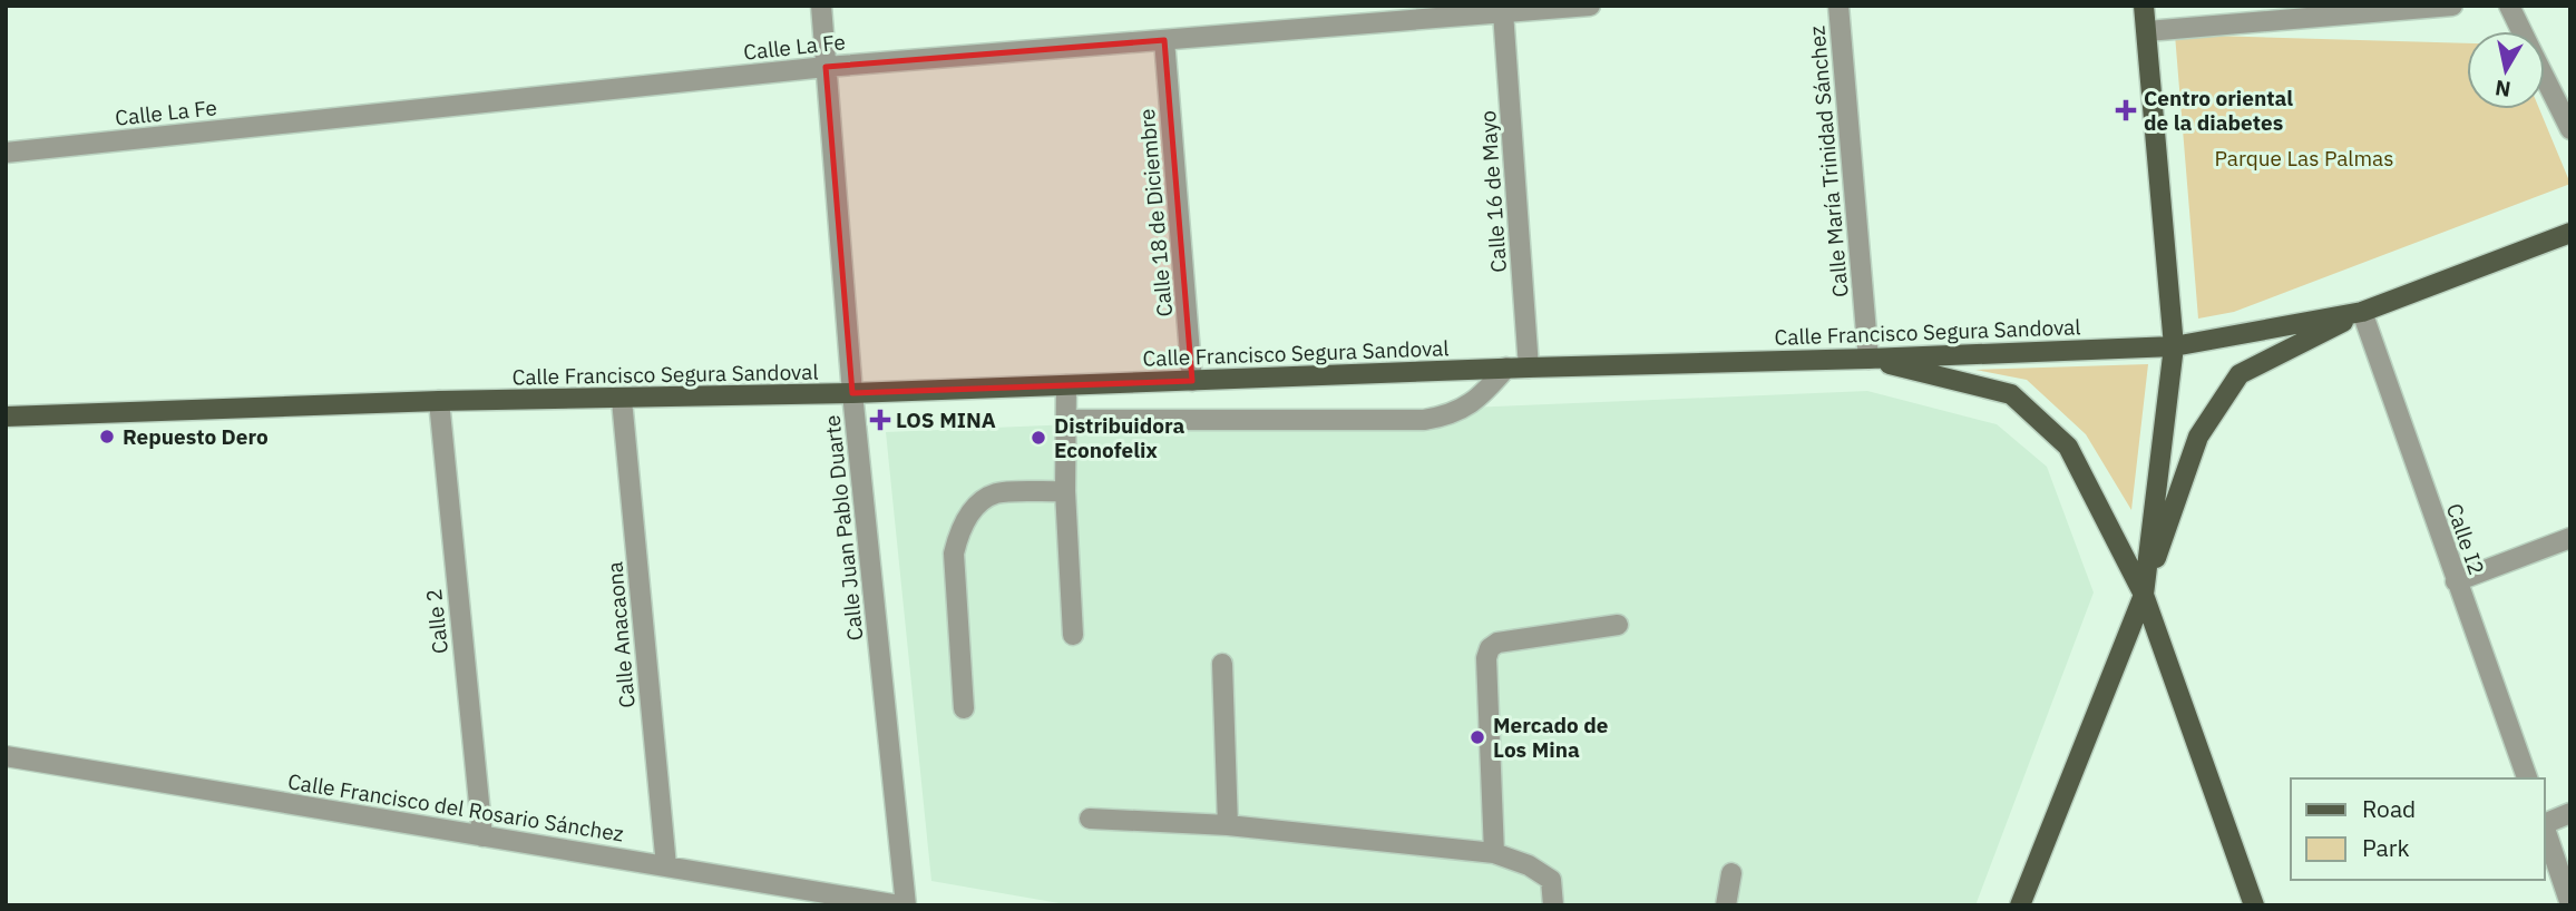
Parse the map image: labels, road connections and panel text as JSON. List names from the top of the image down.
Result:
{
  "streets": {
    "main road": ["Calle Francisco Segura Sandoval"],
    "street": [
      "Calle La Fe",
      "Calle María Trinidad Sánchez",
      "Calle 16 de Mayo",
      "Calle 18 de Diciembre",
      "Calle Juan Pablo Duarte",
      "Calle I2",
      "Calle 2",
      "Calle Anacaona",
      "Calle Francisco del Rosario Sánchez"
    ]
  },
  "crossings": [
    ["Calle La Fe", "Calle 16 de Mayo"],
    ["Calle La Fe", "Calle 18 de Diciembre"],
    ["Calle La Fe", "Calle Juan Pablo Duarte"],
    ["Calle María Trinidad Sánchez", "Calle Francisco Segura Sandoval"],
    ["Calle 16 de Mayo", "Calle Francisco Segura Sandoval"],
    ["Calle 18 de Diciembre", "Calle Francisco Segura Sandoval"],
    ["Calle Francisco Segura Sandoval", "Calle Juan Pablo Duarte"],
    ["Calle Francisco Segura Sandoval", "Calle I2"],
    ["Calle Francisco Segura Sandoval", "Calle 2"],
    ["Calle Francisco Segura Sandoval", "Calle Anacaona"],
    ["Calle 2", "Calle Francisco del Rosario Sánchez"],
    ["Calle Anacaona", "Calle Francisco del Rosario Sánchez"]
  ],
  "parks": ["Parque Las Palmas"],
  "places": {
    "health": ["Centro oriental de la diabetes", "LOS MINA"],
    "other": ["Repuesto Dero", "Distribuidora Econofelix", "Mercado de Los Mina"]
  },
  "legend": ["Road", "Park"],
  "north": "bottom"
}
